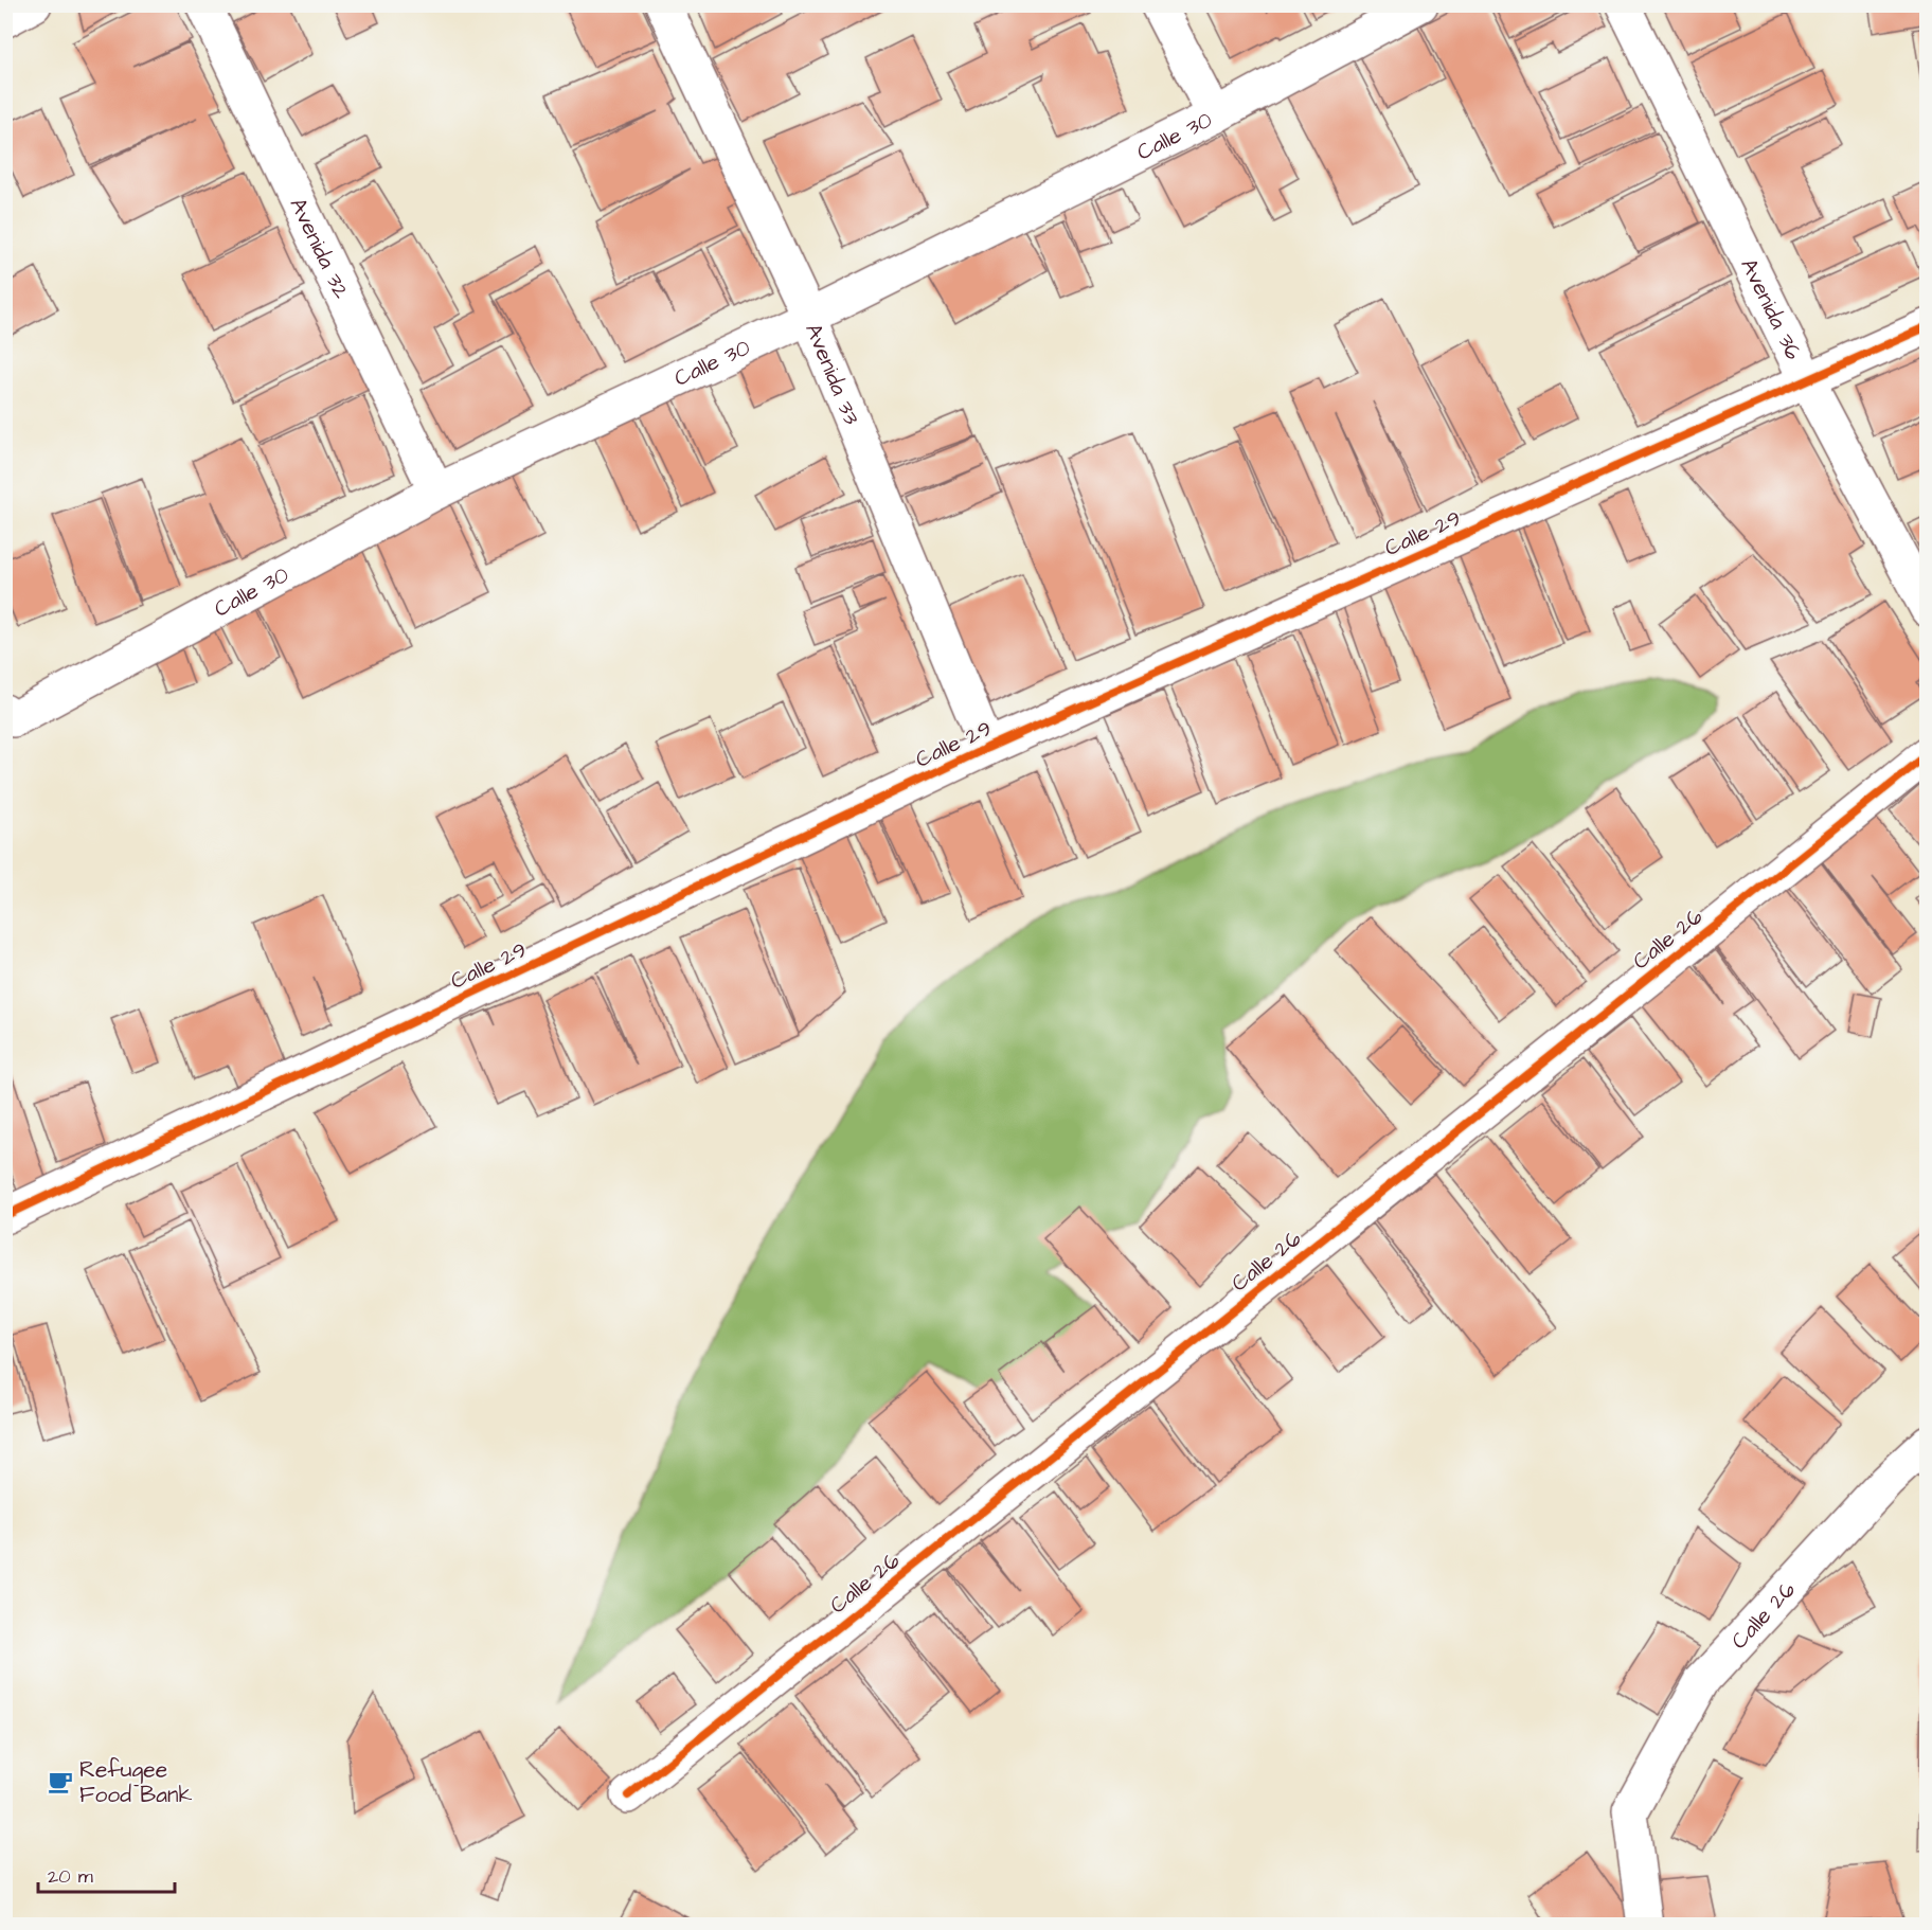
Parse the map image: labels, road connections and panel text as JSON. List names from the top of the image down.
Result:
{
  "streets": {
    "street": [
      "Calle 30",
      "Avenida 32",
      "Avenida 36",
      "Avenida 33",
      "Calle 29",
      "Calle 26"
    ]
  },
  "crossings": [
    ["Calle 30", "Avenida 32"],
    ["Calle 30", "Avenida 33"],
    ["Avenida 36", "Calle 29"],
    ["Avenida 33", "Calle 29"]
  ],
  "places": {
    "cafe": ["Refugee Food Bank"]
  },
  "scale_bar": "20 m"
}
